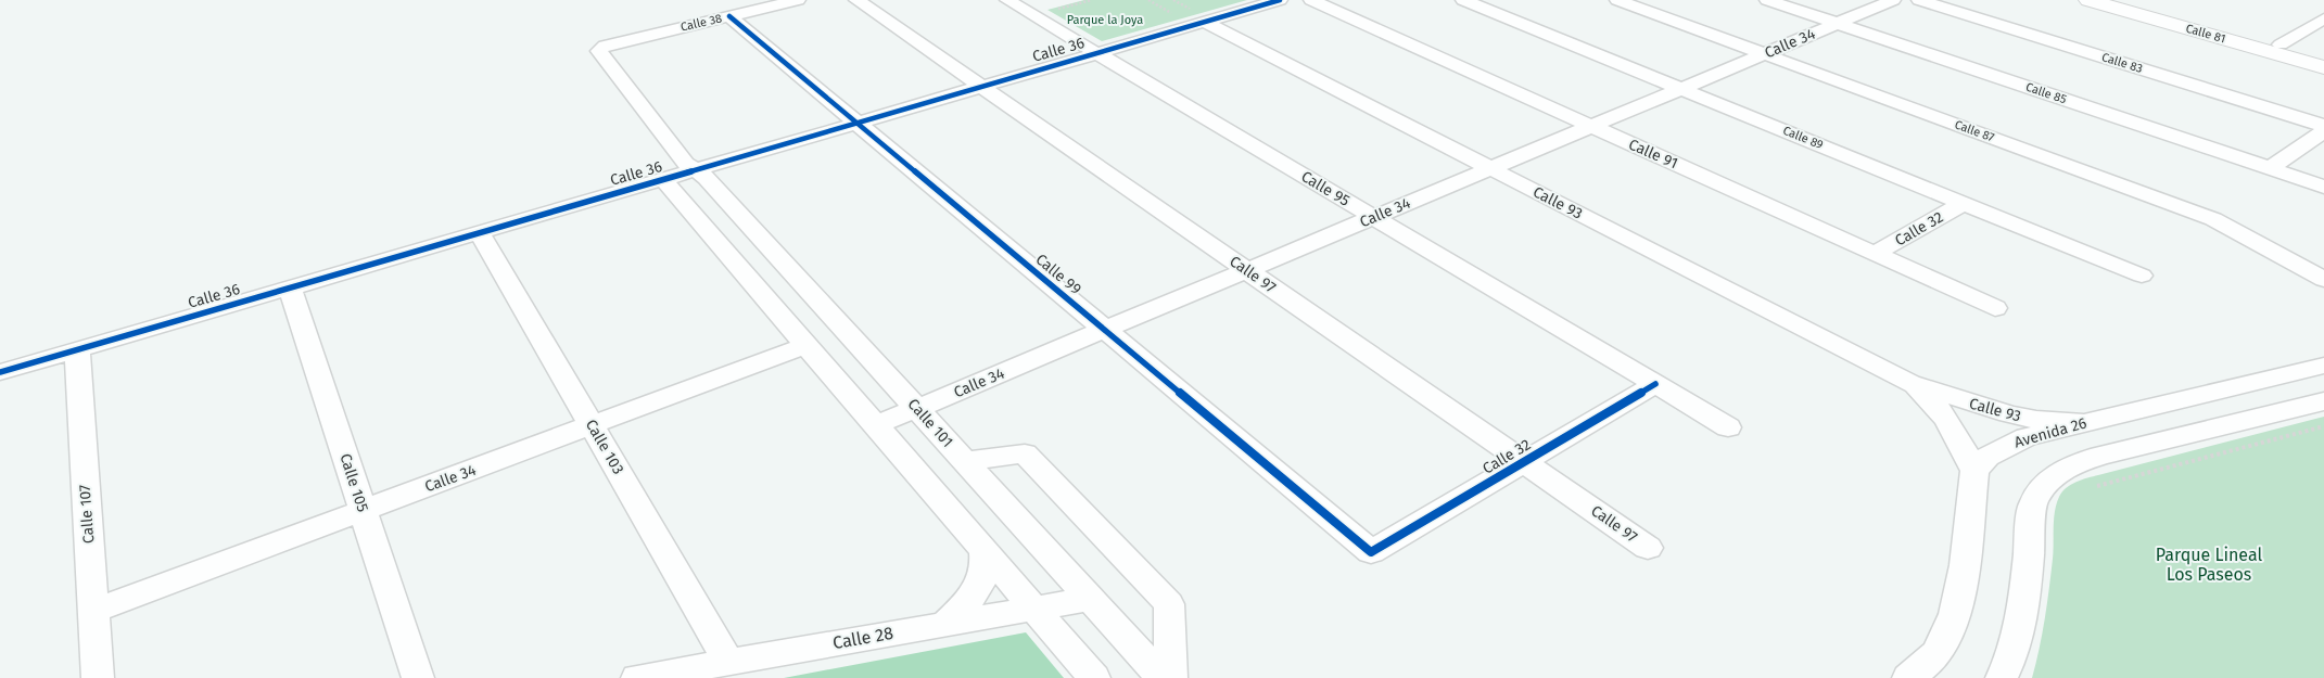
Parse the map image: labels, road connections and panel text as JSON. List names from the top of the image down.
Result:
{
  "streets": {
    "main road": ["Calle 81"],
    "street": [
      "Calle 38",
      "Calle 34",
      "Calle 36",
      "Calle 83",
      "Calle 85",
      "Calle 87",
      "Calle 89",
      "Calle 91",
      "Calle 95",
      "Calle 93",
      "Calle 32",
      "Calle 99",
      "Calle 97",
      "Calle 101",
      "Avenida 26",
      "Calle 103",
      "Calle 105",
      "Calle 107",
      "Calle 28"
    ]
  },
  "crossings": [
    ["Calle 38", "Calle 99"],
    ["Calle 38", "Calle 101"],
    ["Calle 34", "Calle 85"],
    ["Calle 34", "Calle 87"],
    ["Calle 34", "Calle 89"],
    ["Calle 34", "Calle 91"],
    ["Calle 34", "Calle 95"],
    ["Calle 34", "Calle 93"],
    ["Calle 34", "Calle 99"],
    ["Calle 34", "Calle 97"],
    ["Calle 34", "Calle 101"],
    ["Calle 34", "Calle 103"],
    ["Calle 34", "Calle 105"],
    ["Calle 34", "Calle 107"],
    ["Calle 36", "Calle 95"],
    ["Calle 36", "Calle 93"],
    ["Calle 36", "Calle 99"],
    ["Calle 36", "Calle 97"],
    ["Calle 36", "Calle 101"],
    ["Calle 36", "Calle 103"],
    ["Calle 36", "Calle 105"],
    ["Calle 36", "Calle 107"],
    ["Calle 89", "Calle 32"],
    ["Calle 91", "Calle 32"],
    ["Calle 95", "Calle 32"],
    ["Calle 93", "Avenida 26"],
    ["Calle 32", "Calle 99"],
    ["Calle 32", "Calle 97"],
    ["Calle 101", "Calle 28"],
    ["Calle 103", "Calle 28"]
  ],
  "parks": ["Parque la Joya", "Parque Lineal Los Paseos"]
}
